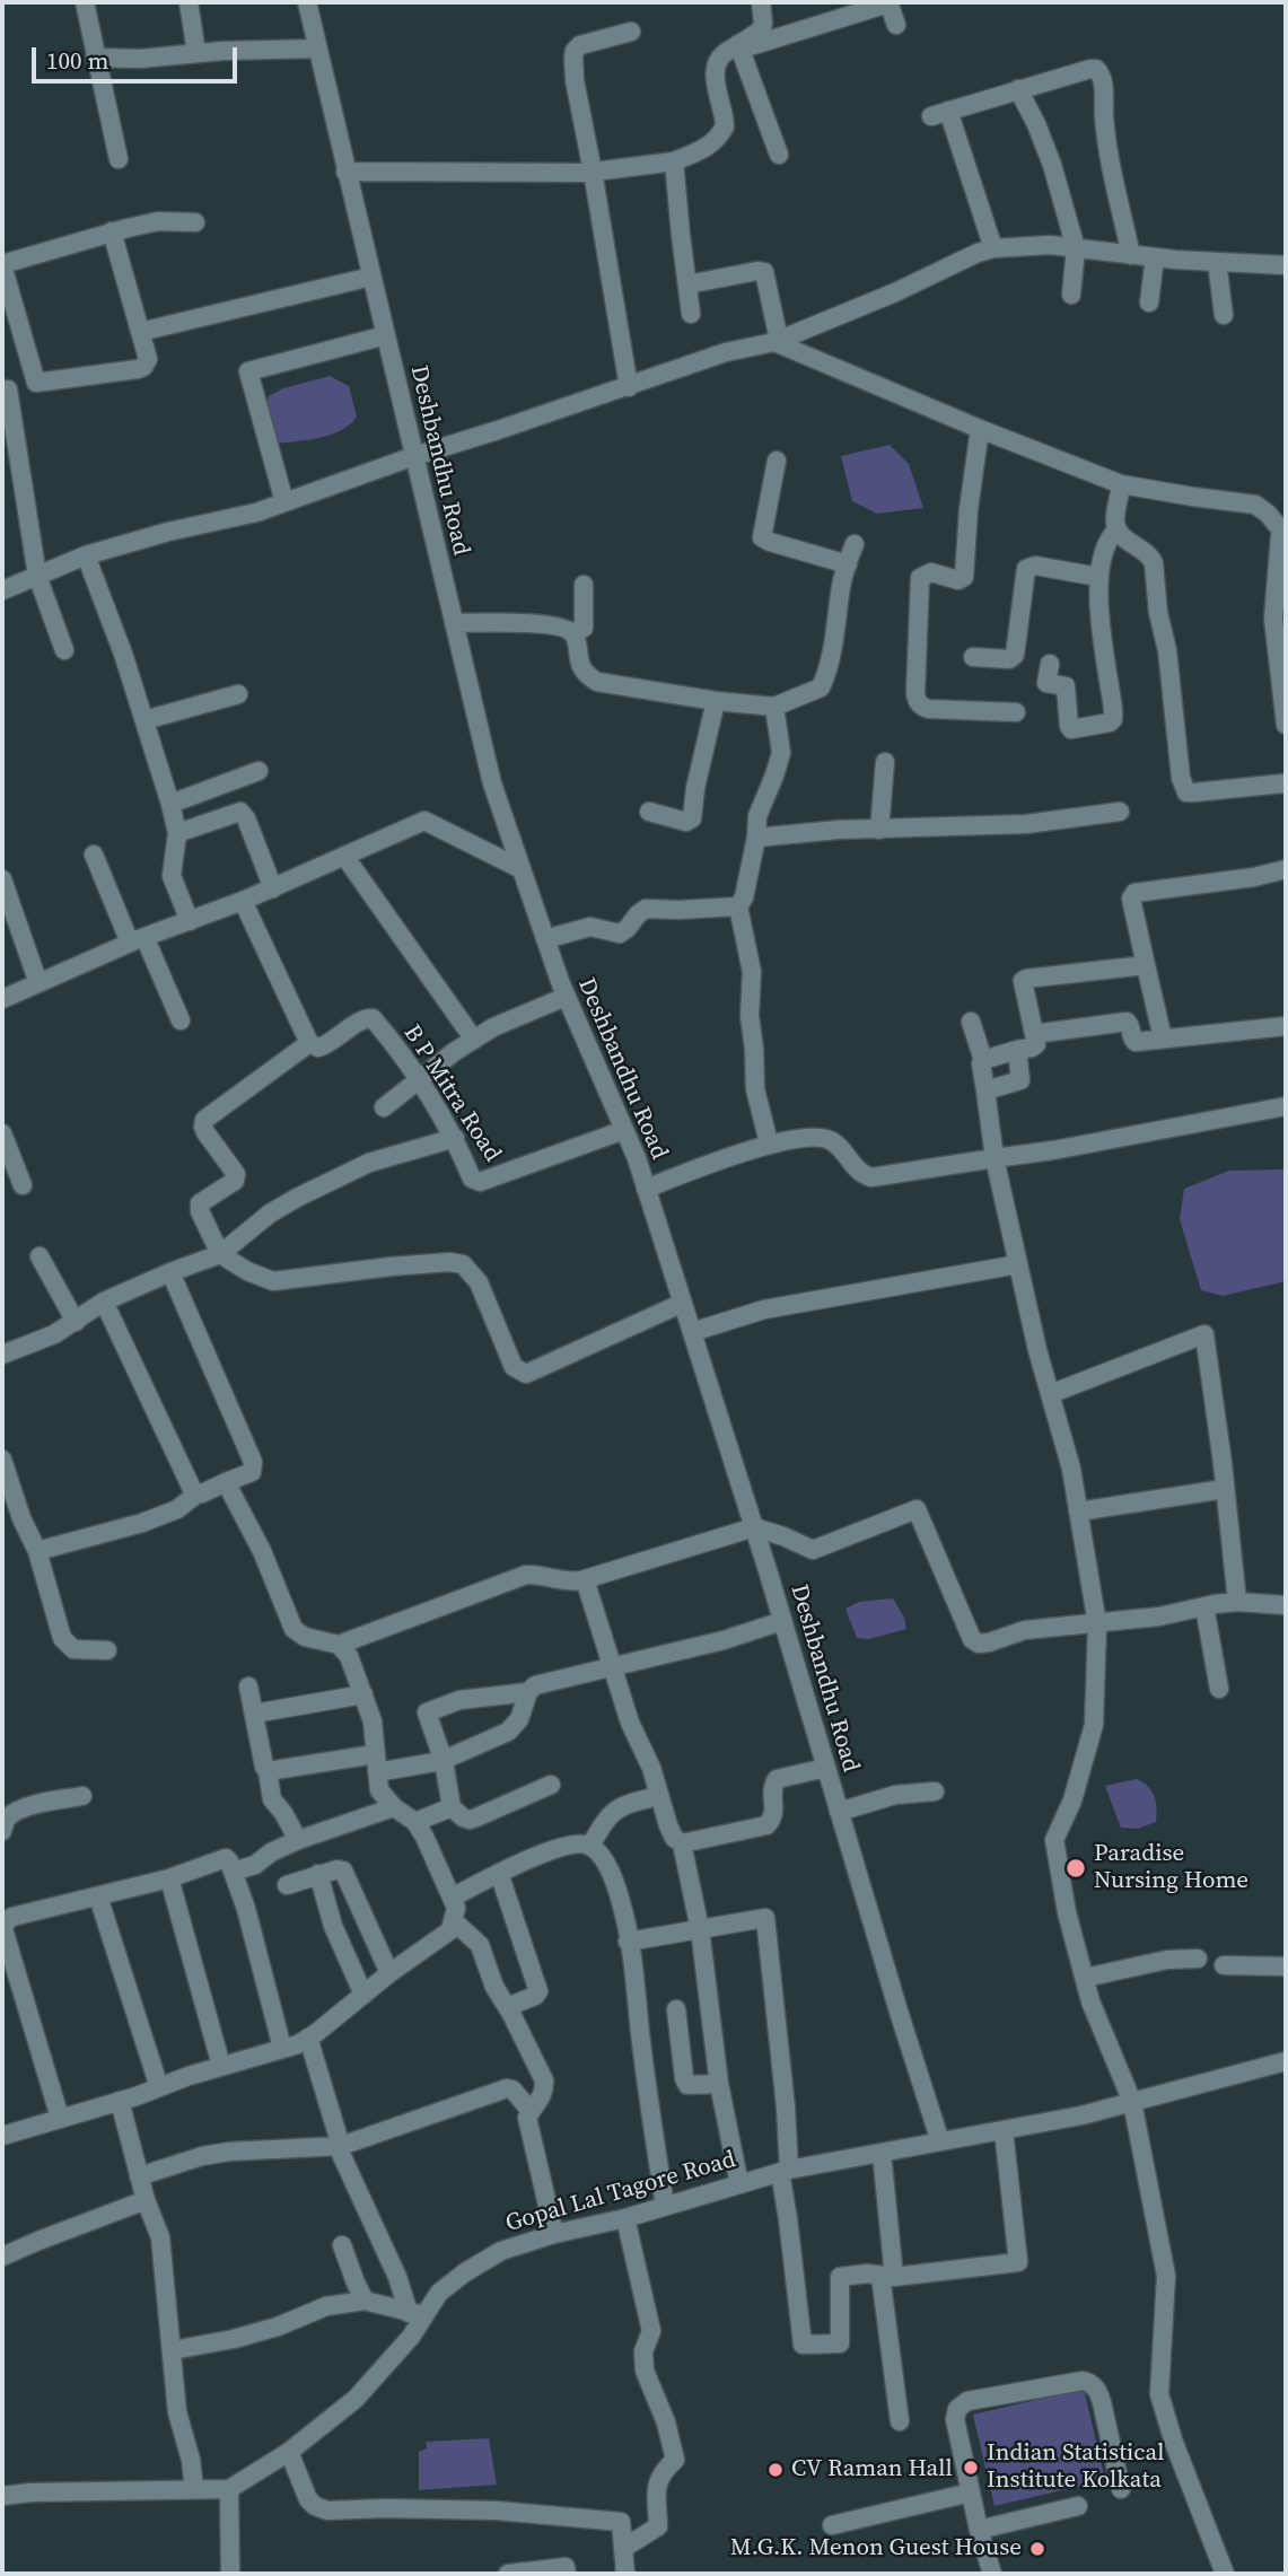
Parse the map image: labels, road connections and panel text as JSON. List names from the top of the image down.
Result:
{
  "streets": {
    "street": ["Deshbandhu Road", "B P Mitra Road", "Gopal Lal Tagore Road"]
  },
  "crossings": [
    ["Deshbandhu Road", "B P Mitra Road"],
    ["Deshbandhu Road", "Gopal Lal Tagore Road"]
  ],
  "places": [
    "Paradise Nursing Home",
    "Indian Statistical Institute Kolkata",
    "CV Raman Hall",
    "M.G.K. Menon Guest House"
  ],
  "scale_bar": "100 m"
}
